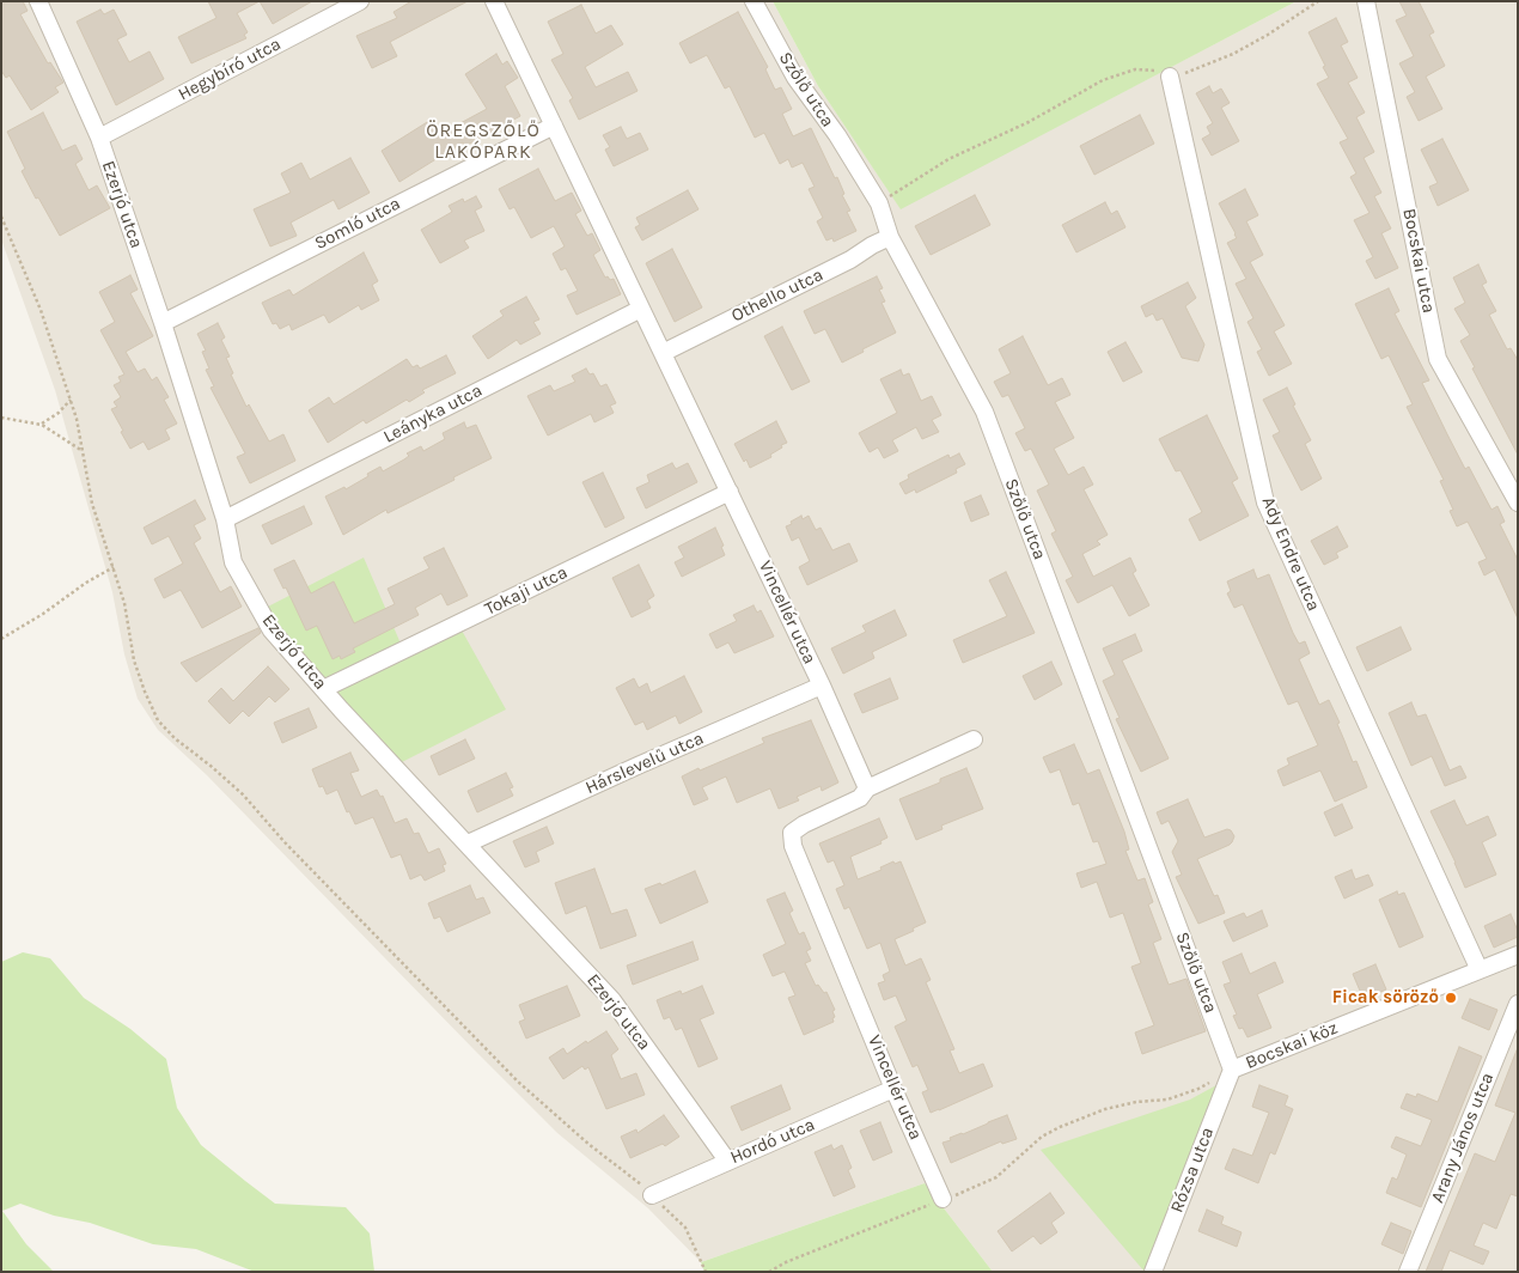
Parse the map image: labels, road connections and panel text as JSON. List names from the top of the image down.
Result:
{
  "streets": {
    "street": [
      "Hegybíró utca",
      "Szőlő utca",
      "Ezerjó utca",
      "Somló utca",
      "Bocskai utca",
      "Othello utca",
      "Leányka utca",
      "Ady Endre utca",
      "Tokaji utca",
      "Vincellér utca",
      "Hárslevelű utca",
      "Bocskai köz",
      "Arany János utca",
      "Hordó utca",
      "Rózsa utca"
    ]
  },
  "crossings": [
    ["Hegybíró utca", "Ezerjó utca"],
    ["Szőlő utca", "Othello utca"],
    ["Szőlő utca", "Bocskai köz"],
    ["Szőlő utca", "Rózsa utca"],
    ["Ezerjó utca", "Somló utca"],
    ["Ezerjó utca", "Leányka utca"],
    ["Ezerjó utca", "Tokaji utca"],
    ["Ezerjó utca", "Hárslevelű utca"],
    ["Ezerjó utca", "Hordó utca"],
    ["Somló utca", "Vincellér utca"],
    ["Othello utca", "Vincellér utca"],
    ["Leányka utca", "Vincellér utca"],
    ["Ady Endre utca", "Bocskai köz"],
    ["Tokaji utca", "Vincellér utca"],
    ["Vincellér utca", "Hárslevelű utca"],
    ["Vincellér utca", "Hordó utca"],
    ["Bocskai köz", "Rózsa utca"]
  ],
  "districts": ["ÖREGSZŐLŐ LAKÓPARK"],
  "places": ["Ficak söröző"]
}
